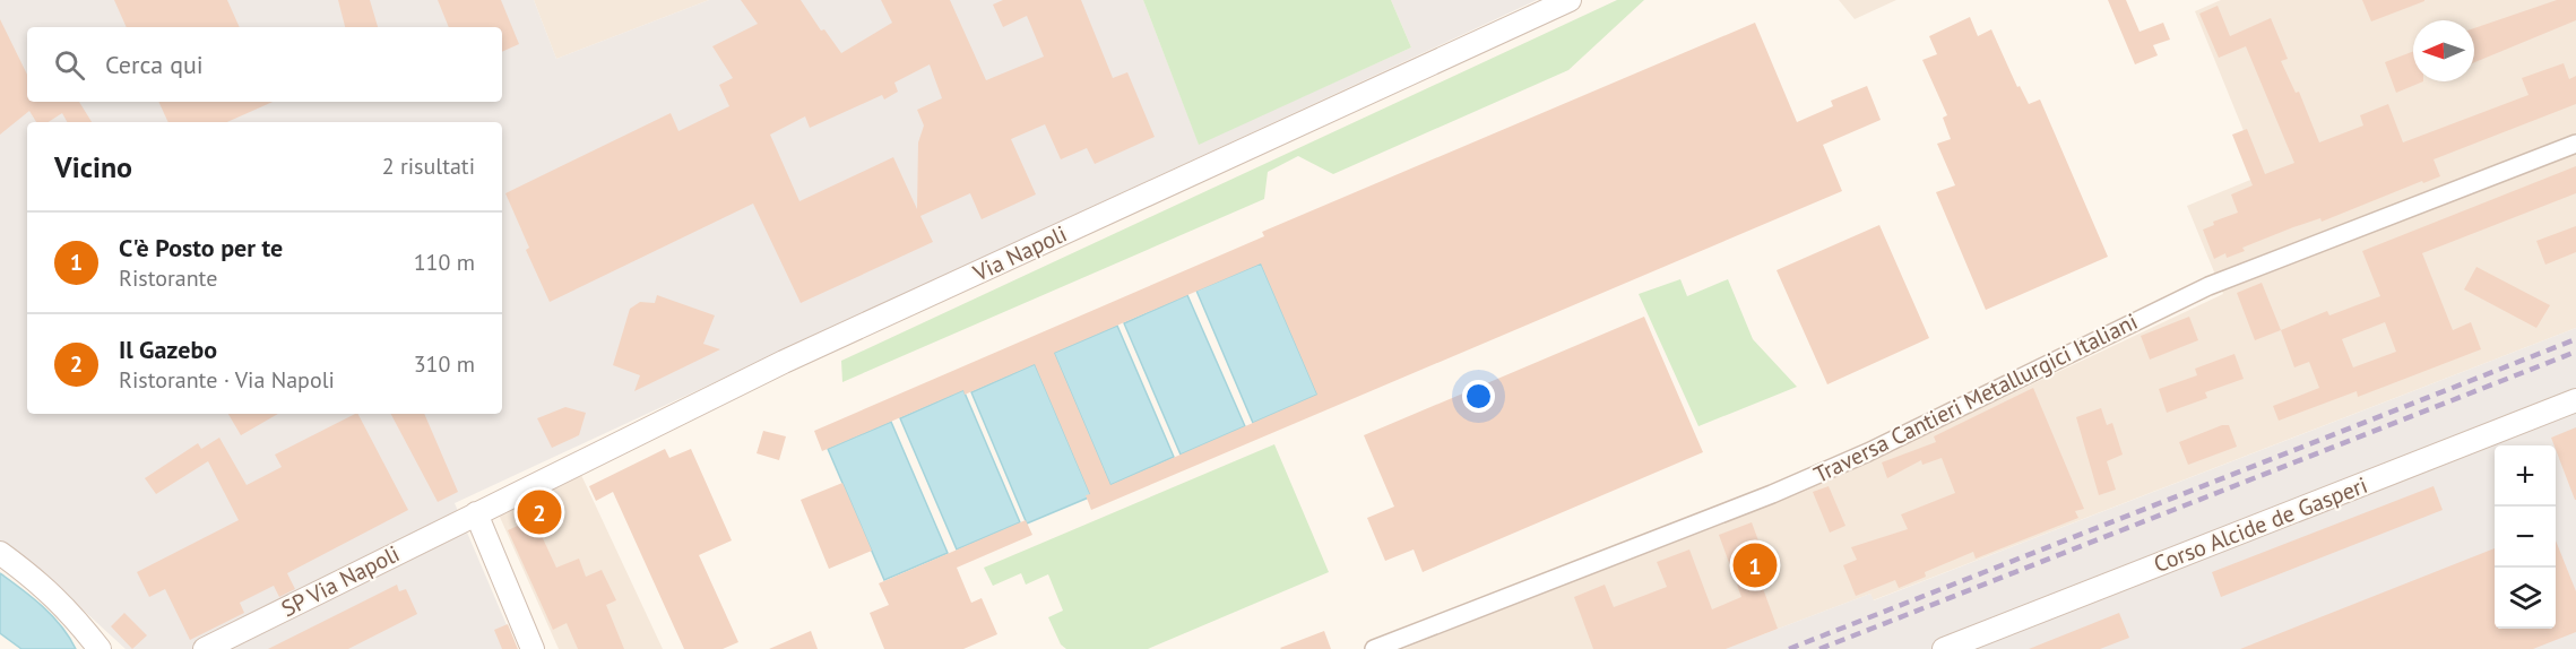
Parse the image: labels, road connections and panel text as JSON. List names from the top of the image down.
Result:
{
  "streets": {
    "street": [
      "Via Napoli",
      "Traversa Cantieri Metallurgici Italiani",
      "Corso Alcide de Gasperi",
      "SP Via Napoli"
    ]
  },
  "crossings": [
    ["Via Napoli", "SP Via Napoli"]
  ],
  "north": "left",
  "page": {
    "search": "Cerca qui",
    "heading": ["Vicino", "2 risultati"],
    "list": [
      {
        "mark": "1",
        "name": "C'è Posto per te",
        "note": "Ristorante",
        "value": "110 m"
      },
      {
        "mark": "2",
        "name": "Il Gazebo",
        "note": "Ristorante · Via Napoli",
        "value": "310 m"
      }
    ],
    "map_buttons": ["+", "−"],
    "pins": ["2", "1"]
  }
}
